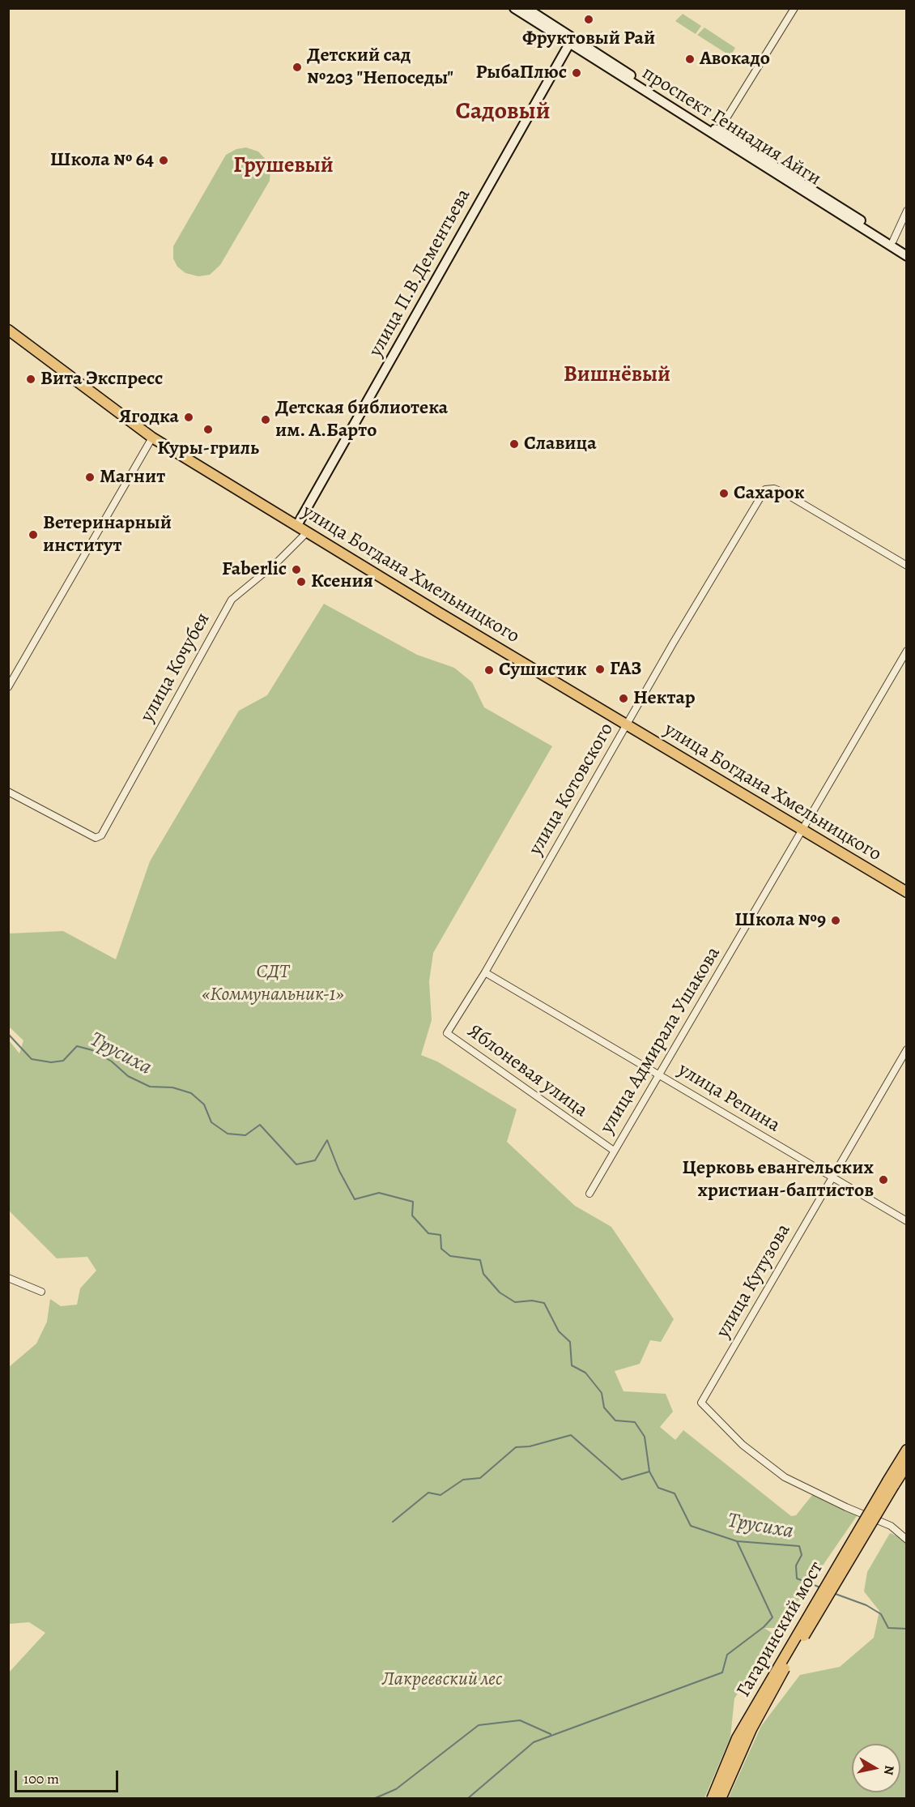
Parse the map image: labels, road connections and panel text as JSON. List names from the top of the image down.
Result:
{
  "streets": {
    "main road": [
      "проспект Геннадия Айги",
      "улица П.В.Дементьева",
      "улица Богдана Хмельницкого",
      "Гагаринский мост"
    ],
    "street": [
      "улица Кочубея",
      "улица Котовского",
      "улица Адмирала Ушакова",
      "Яблоневая улица",
      "улица Репина",
      "улица Кутузова"
    ]
  },
  "crossings": [
    ["проспект Геннадия Айги", "улица П.В.Дементьева"],
    ["улица П.В.Дементьева", "улица Богдана Хмельницкого"],
    ["улица Богдана Хмельницкого", "улица Кочубея"],
    ["улица Богдана Хмельницкого", "улица Котовского"],
    ["улица Богдана Хмельницкого", "улица Адмирала Ушакова"],
    ["улица Котовского", "Яблоневая улица"],
    ["улица Котовского", "улица Репина"],
    ["улица Адмирала Ушакова", "Яблоневая улица"],
    ["улица Адмирала Ушакова", "улица Репина"],
    ["улица Репина", "улица Кутузова"]
  ],
  "districts": ["Садовый", "Грушевый", "Вишнёвый"],
  "water": ["Трусиха"],
  "parks": ["СДТ «Коммунальник-1»", "Лакреевский лес"],
  "places": [
    "Фруктовый Рай",
    "Авокадо",
    "Детский сад №203 \"Непоседы\"",
    "РыбаПлюс",
    "Школа № 64",
    "Вита Экспресс",
    "Ягодка",
    "Детская библиотека им. А.Барто",
    "Куры-гриль",
    "Славица",
    "Магнит",
    "Сахарок",
    "Ветеринарный институт",
    "Faberlic",
    "Ксения",
    "ГАЗ",
    "Сушистик",
    "Нектар",
    "Школа №9",
    "Церковь евангельских христиан-баптистов"
  ],
  "scale_bar": "100 m",
  "north": "right"
}
